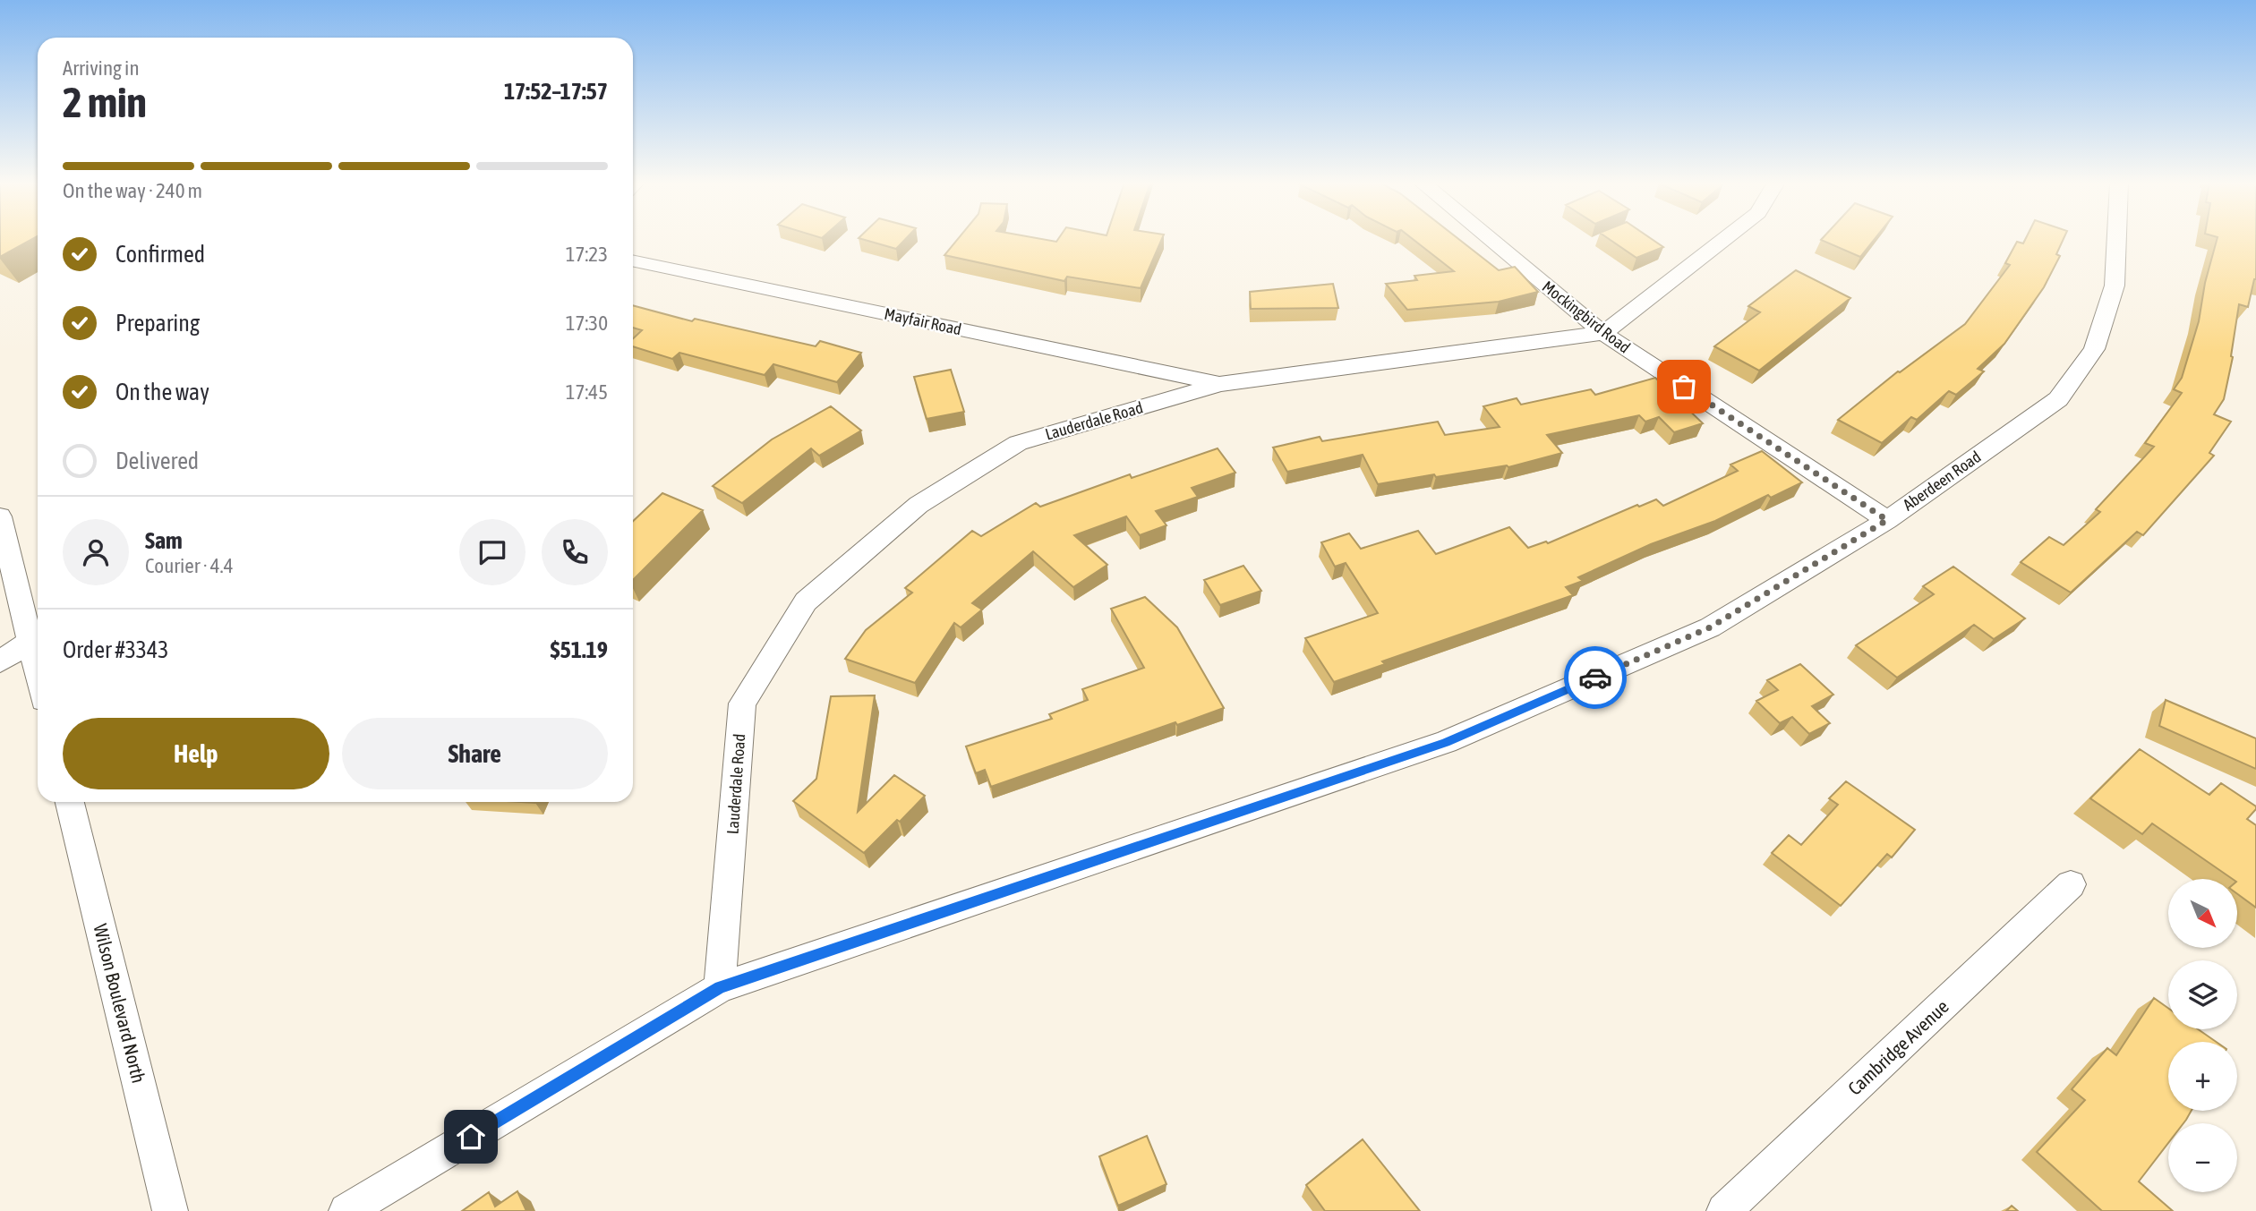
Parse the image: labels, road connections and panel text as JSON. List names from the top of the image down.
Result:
{
  "streets": {
    "street": [
      "Mockingbird Road",
      "Mayfair Road",
      "Lauderdale Road",
      "Aberdeen Road",
      "Wilson Boulevard North",
      "Cambridge Avenue"
    ]
  },
  "crossings": [
    ["Mockingbird Road", "Lauderdale Road"],
    ["Mockingbird Road", "Aberdeen Road"],
    ["Mayfair Road", "Lauderdale Road"],
    ["Lauderdale Road", "Aberdeen Road"]
  ],
  "north": "bottom right",
  "page": {
    "heading": ["2 min", "Arriving in", "17:52–17:57"],
    "panel": [
      "Sam",
      "Courier · 4.4",
      "Order #3343",
      "$51.19"
    ],
    "bar": "On the way · 240 m",
    "list": [
      ["Confirmed", "17:23"],
      ["Preparing", "17:30"],
      ["On the way", "17:45"],
      "Delivered"
    ],
    "buttons": ["Help", "Share"],
    "map_buttons": ["+", "−"]
  }
}
